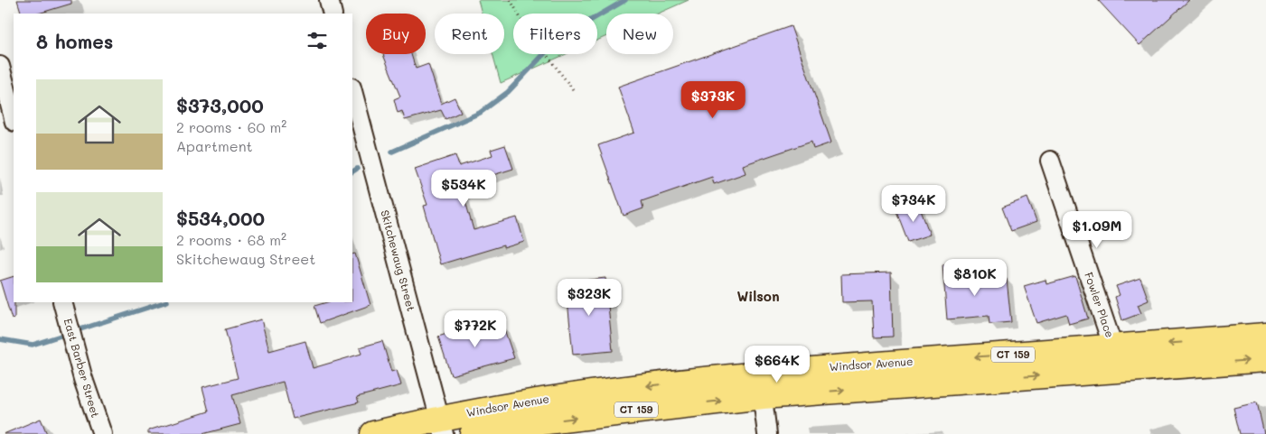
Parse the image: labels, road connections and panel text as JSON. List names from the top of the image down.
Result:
{
  "streets": {
    "main road": ["CT 159", "Windsor Avenue"],
    "street": ["Skitchewaug Street", "Fowler Place", "East Barber Street"]
  },
  "crossings": [
    ["Skitchewaug Street", "Windsor Avenue"],
    ["Fowler Place", "Windsor Avenue"]
  ],
  "districts": ["Wilson"],
  "page": {
    "chip": [
      "Buy",
      "Rent",
      "Filters",
      "New"
    ],
    "heading": "8 homes",
    "list": [
      {
        "name": "$373,000",
        "note": "2 rooms · 60 m² · Apartment"
      },
      {
        "name": "$534,000",
        "note": "2 rooms · 68 m² · Skitchewaug Street"
      }
    ],
    "price": [
      "$373K",
      "$534K",
      "$734K",
      "$1.09M",
      "$810K",
      "$323K",
      "$772K",
      "$664K"
    ]
  }
}
